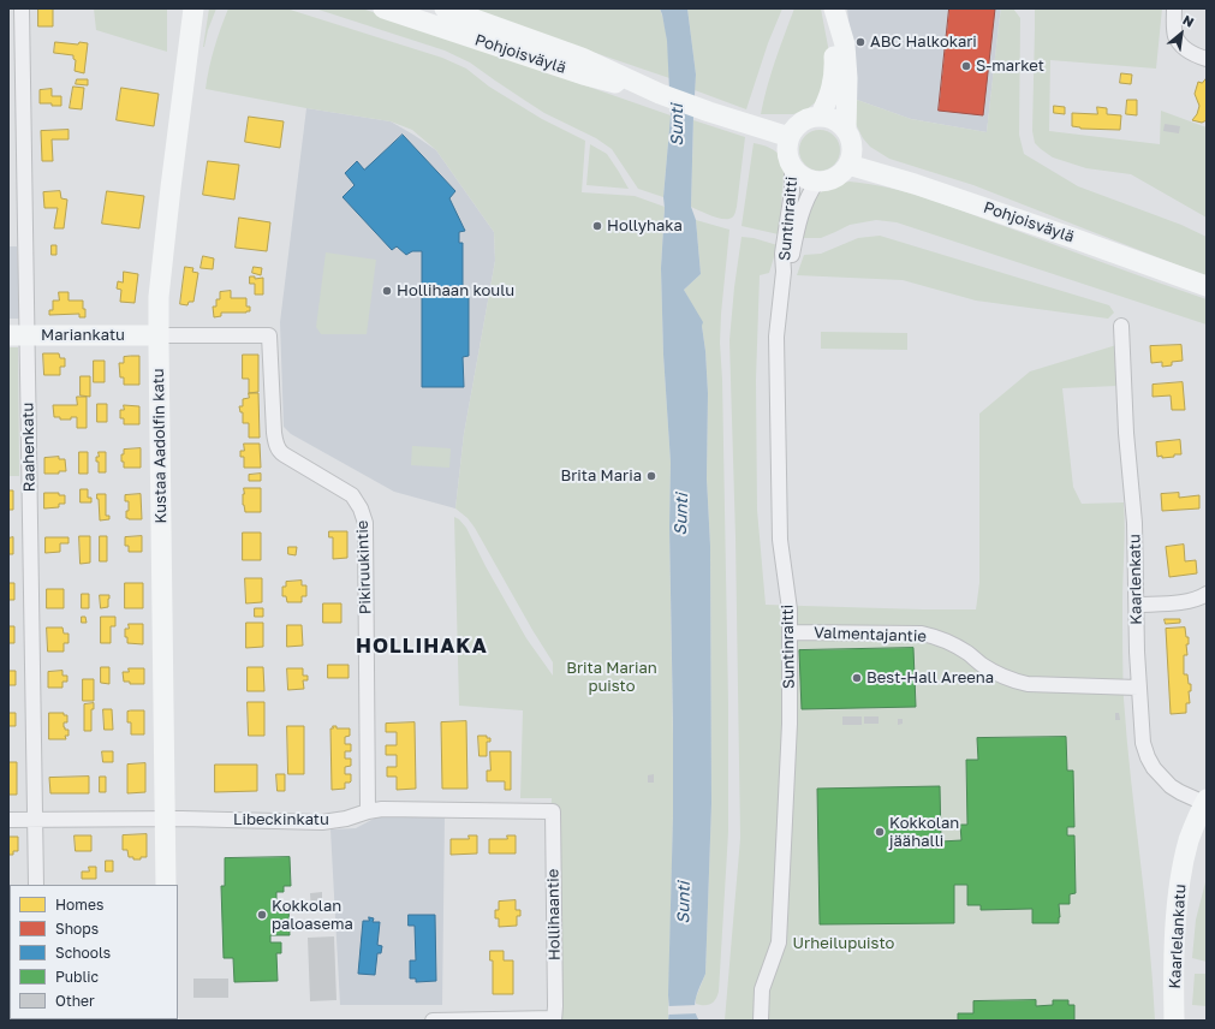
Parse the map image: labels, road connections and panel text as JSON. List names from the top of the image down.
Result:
{
  "streets": {
    "main road": [
      "Pohjoisväylä",
      "Mariankatu",
      "Kustaa Aadolfin katu",
      "Kaarlelankatu"
    ],
    "street": [
      "Suntinraitti",
      "Raahenkatu",
      "Pikiruukintie",
      "Kaarlenkatu",
      "Valmentajantie",
      "Libeckinkatu",
      "Hollihaantie"
    ]
  },
  "crossings": [
    ["Pohjoisväylä", "Suntinraitti"],
    ["Suntinraitti", "Valmentajantie"],
    ["Mariankatu", "Kustaa Aadolfin katu"],
    ["Mariankatu", "Raahenkatu"],
    ["Mariankatu", "Pikiruukintie"],
    ["Kustaa Aadolfin katu", "Pikiruukintie"],
    ["Kustaa Aadolfin katu", "Libeckinkatu"],
    ["Raahenkatu", "Libeckinkatu"],
    ["Pikiruukintie", "Libeckinkatu"],
    ["Kaarlenkatu", "Valmentajantie"],
    ["Kaarlenkatu", "Kaarlelankatu"],
    ["Libeckinkatu", "Hollihaantie"]
  ],
  "districts": ["HOLLIHAKA"],
  "water": ["Sunti"],
  "parks": ["Brita Marian puisto", "Urheilupuisto"],
  "places": [
    "ABC Halkokari",
    "S-market",
    "Hollyhaka",
    "Hollihaan koulu",
    "Brita Maria",
    "Best‑Hall Areena",
    "Kokkolan jäähalli",
    "Kokkolan paloasema"
  ],
  "legend": [
    "Homes",
    "Shops",
    "Schools",
    "Public",
    "Other"
  ],
  "north": "top right"
}
